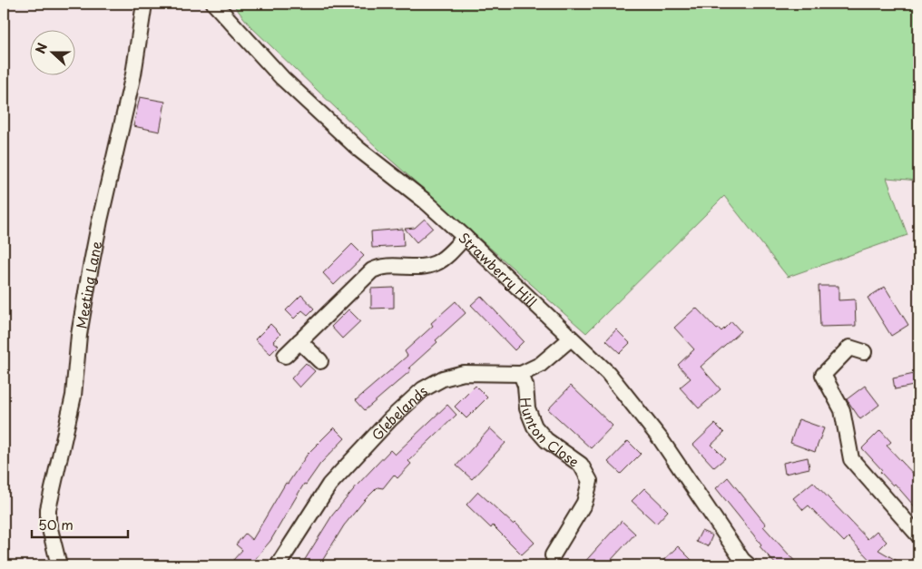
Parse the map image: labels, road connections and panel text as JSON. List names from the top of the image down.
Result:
{
  "streets": {
    "street": [
      "Strawberry Hill",
      "Meeting Lane",
      "Glebelands",
      "Hunton Close"
    ]
  },
  "crossings": [
    ["Strawberry Hill", "Glebelands"],
    ["Glebelands", "Hunton Close"]
  ],
  "scale_bar": "50 m",
  "north": "left"
}
